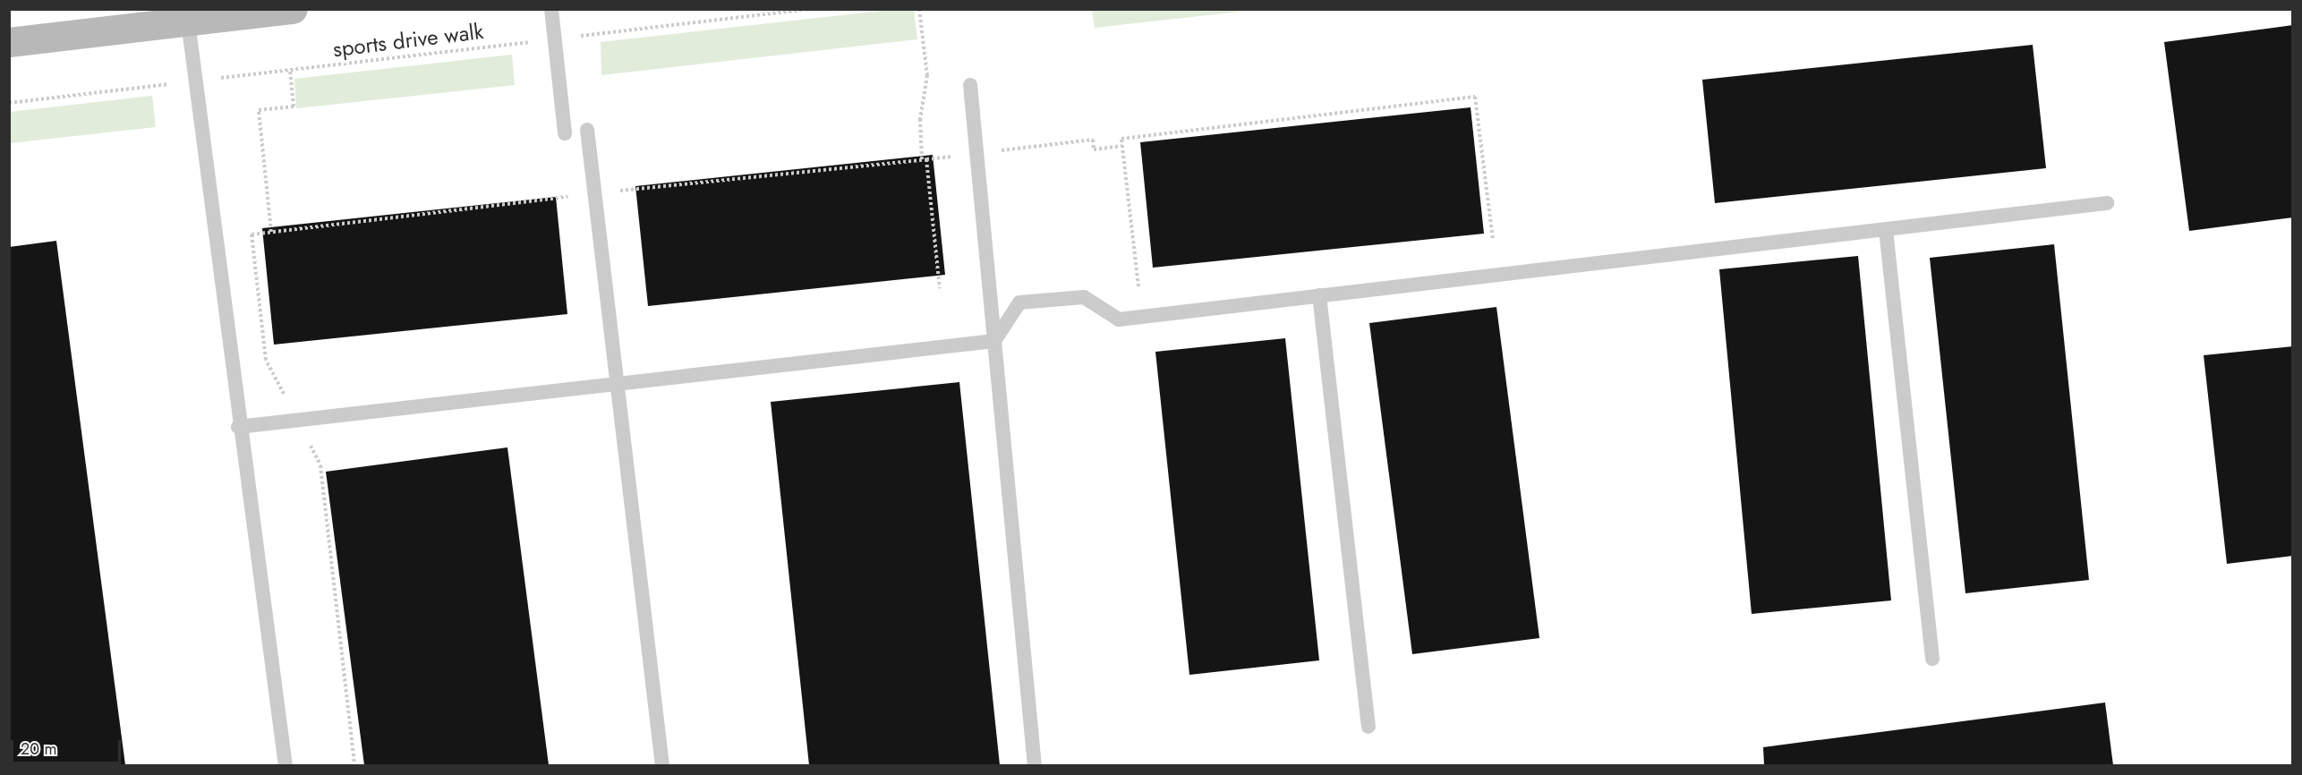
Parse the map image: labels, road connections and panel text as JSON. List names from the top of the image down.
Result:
{
  "streets": {
    "path": ["sports drive walk"]
  },
  "scale_bar": "20 m"
}
